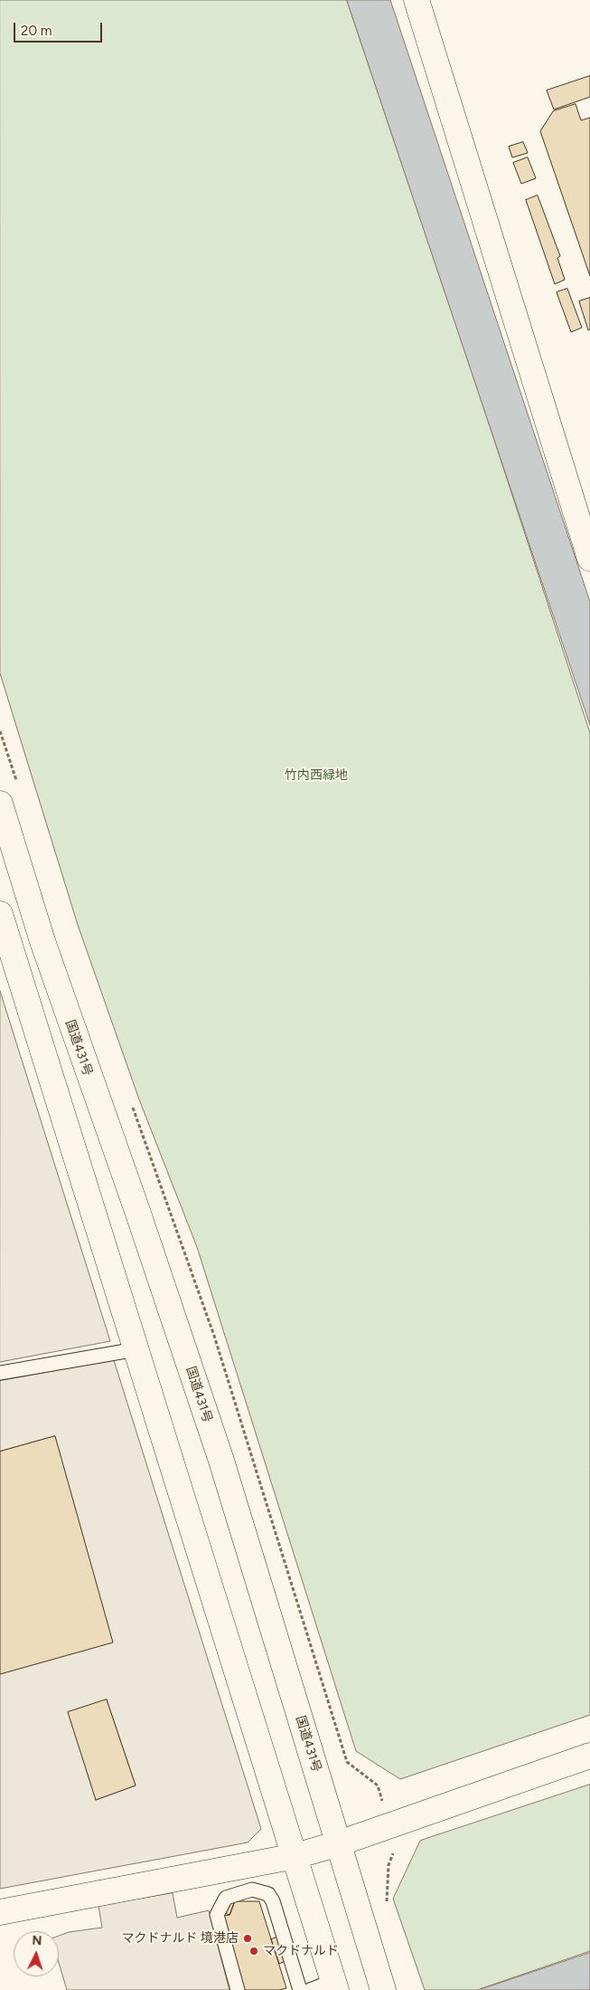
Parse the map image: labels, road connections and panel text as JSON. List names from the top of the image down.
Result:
{
  "streets": {
    "main road": ["国道431号"]
  },
  "parks": ["竹内西緑地"],
  "places": ["マクドナルド 境港店", "マクドナルド"],
  "scale_bar": "20 m",
  "north": "top"
}
